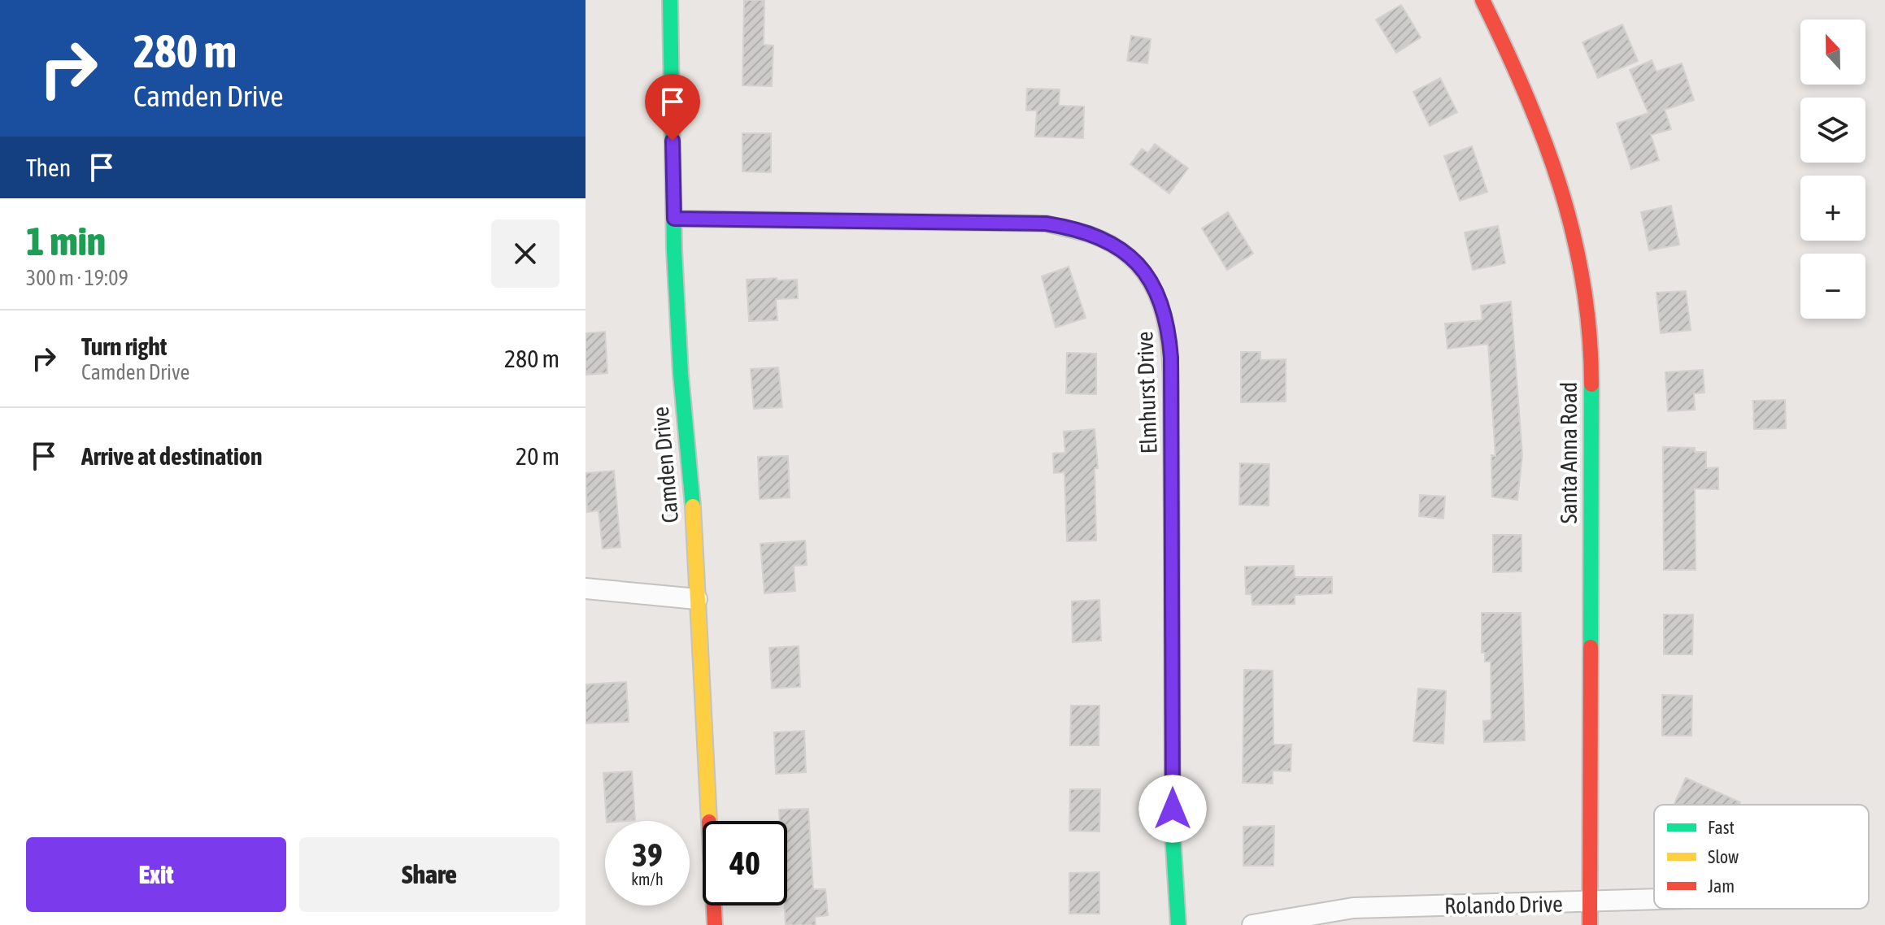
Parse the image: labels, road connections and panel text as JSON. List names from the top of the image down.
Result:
{
  "streets": {
    "street": [
      "Elmhurst Drive",
      "Santa Anna Road",
      "Camden Drive",
      "Rolando Drive"
    ]
  },
  "crossings": [
    ["Elmhurst Drive", "Camden Drive"],
    ["Santa Anna Road", "Rolando Drive"]
  ],
  "legend": ["Fast", "Slow", "Jam"],
  "north": "top",
  "page": {
    "turn": ["280 m", "Camden Drive"],
    "map_buttons": ["+", "−"],
    "then": "Then",
    "heading": ["1 min", "300 m · 19:09"],
    "list": [
      {
        "name": "Turn right",
        "note": "Camden Drive",
        "value": "280 m"
      },
      {
        "name": "Arrive at destination",
        "value": "20 m"
      }
    ],
    "speed": "39 km/h",
    "limit": "40",
    "buttons": ["Exit", "Share"]
  }
}
